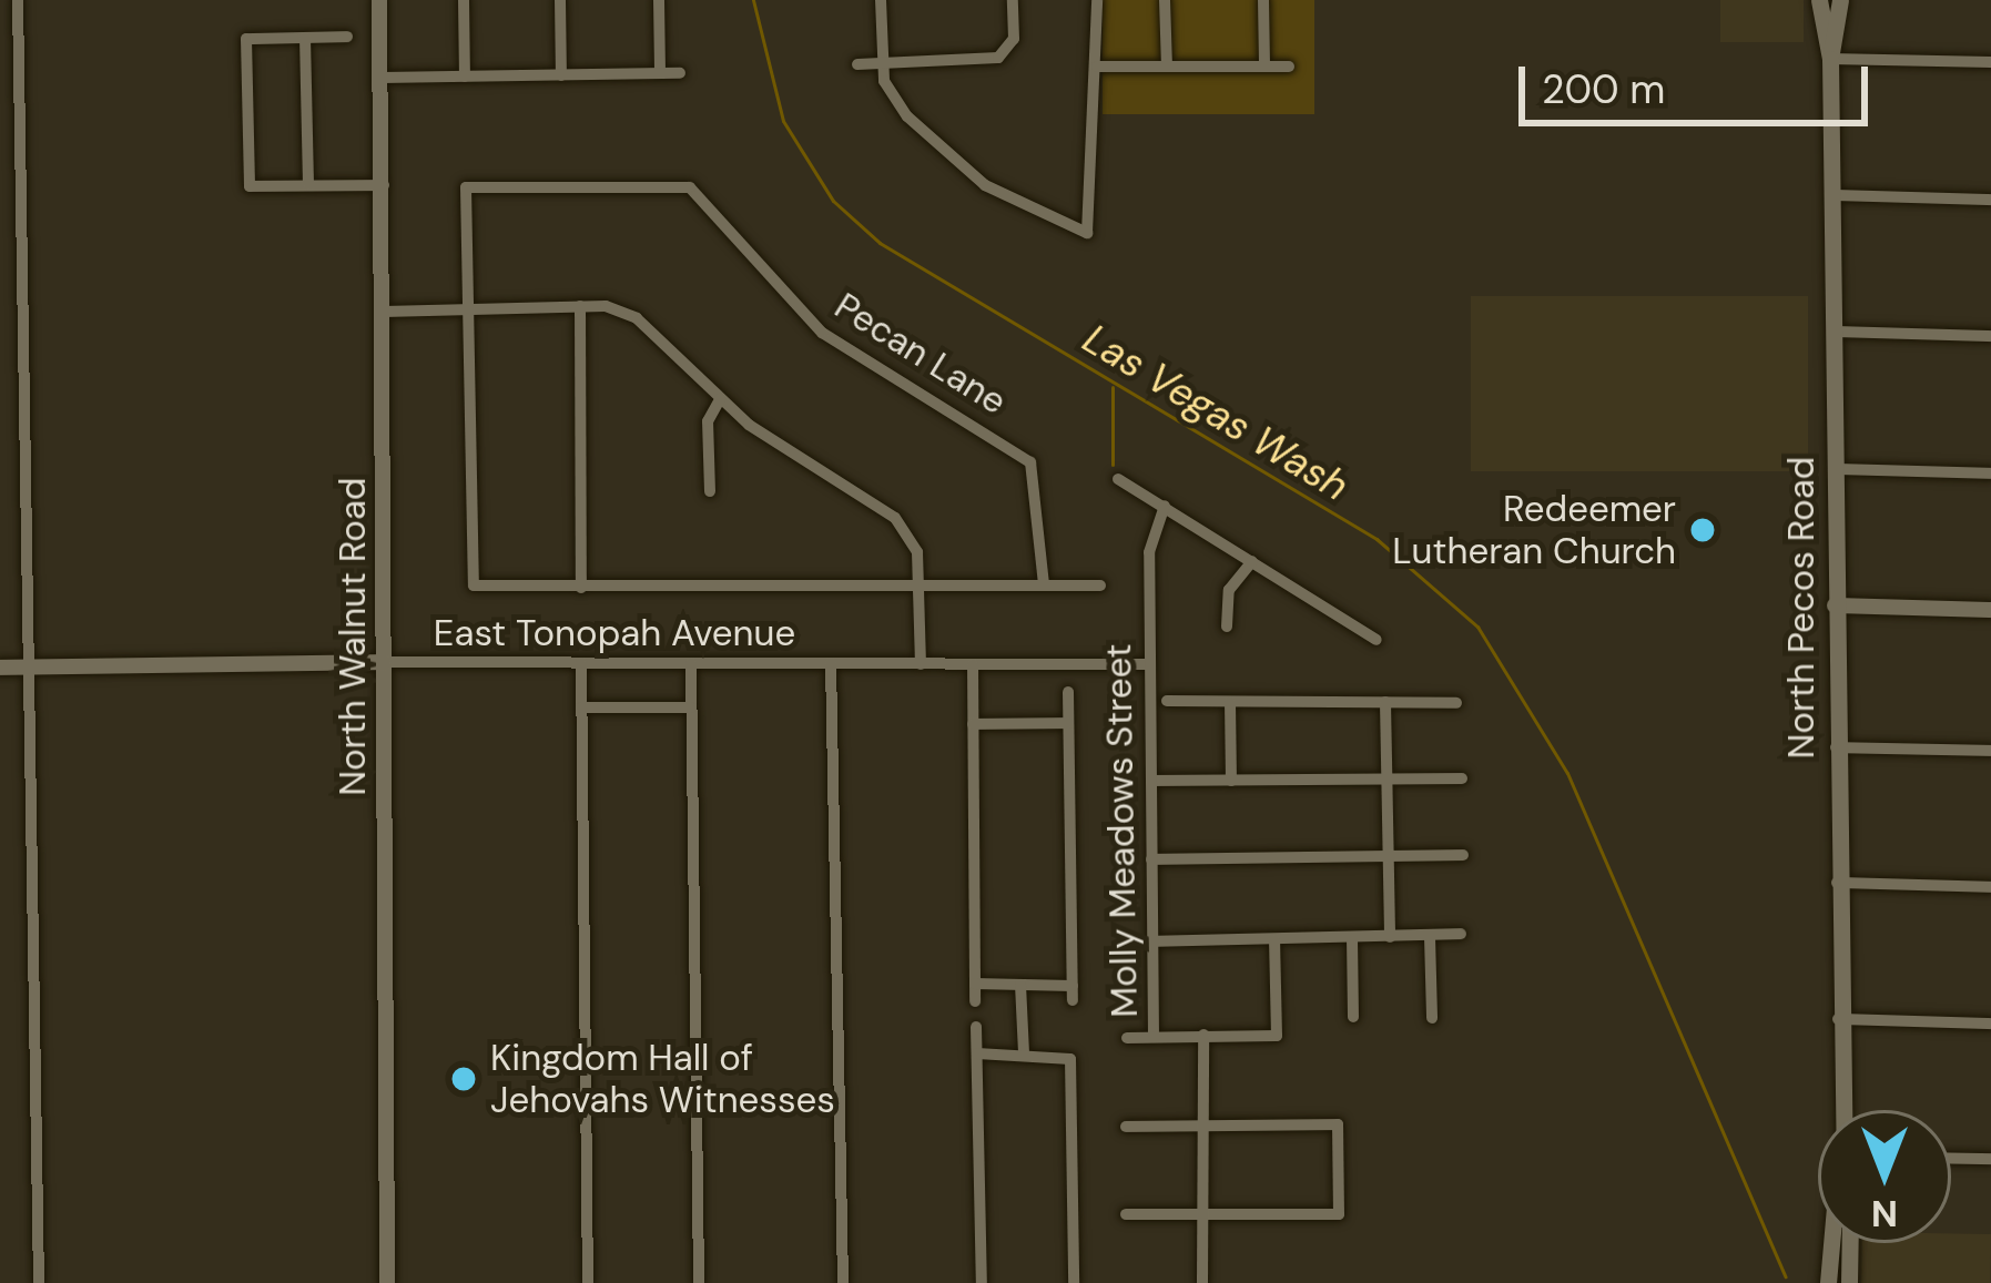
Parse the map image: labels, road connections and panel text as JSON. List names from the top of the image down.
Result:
{
  "streets": {
    "main road": ["North Pecos Road"],
    "street": [
      "Pecan Lane",
      "East Tonopah Avenue",
      "North Walnut Road",
      "Molly Meadows Street"
    ]
  },
  "crossings": [
    ["East Tonopah Avenue", "North Walnut Road"],
    ["East Tonopah Avenue", "Molly Meadows Street"]
  ],
  "water": ["Las Vegas Wash"],
  "places": ["Redeemer Lutheran Church", "Kingdom Hall of Jehovahs Witnesses"],
  "scale_bar": "200 m",
  "north": "bottom"
}
